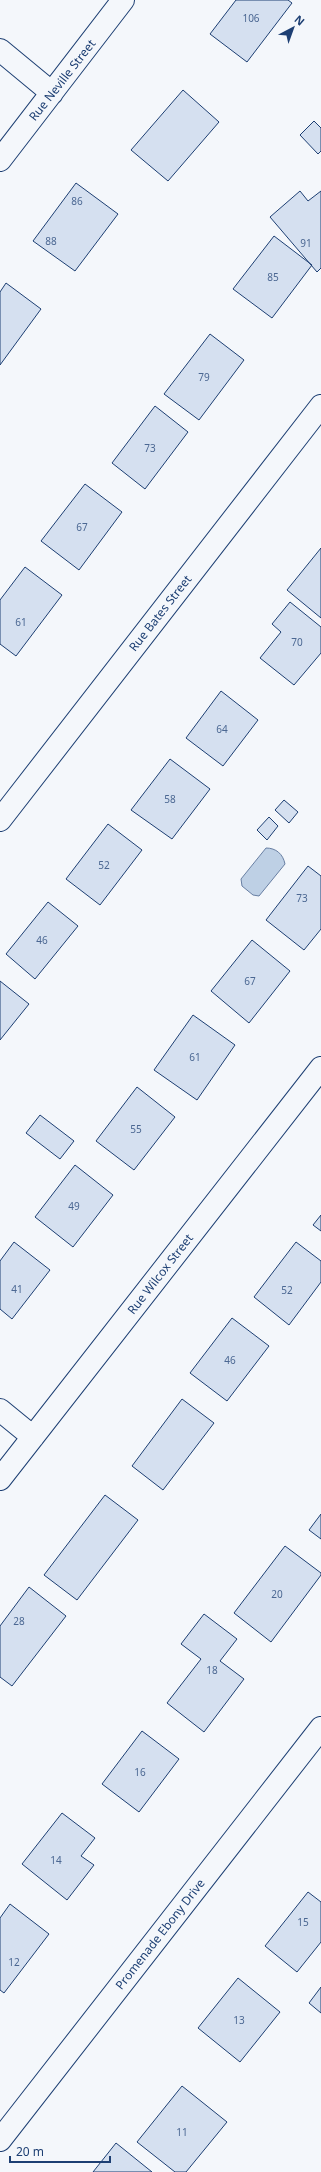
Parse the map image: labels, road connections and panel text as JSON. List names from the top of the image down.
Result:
{
  "streets": {
    "street": [
      "Rue Neville Street",
      "Rue Bates Street",
      "Rue Wilcox Street",
      "Promenade Ebony Drive"
    ]
  },
  "house_numbers": [
    "106",
    "86",
    "88",
    "91",
    "85",
    "79",
    "73",
    "67",
    "61",
    "70",
    "64",
    "58",
    "52",
    "73",
    "46",
    "67",
    "61",
    "55",
    "49",
    "41",
    "52",
    "46",
    "20",
    "28",
    "18",
    "16",
    "14",
    "15",
    "12",
    "13",
    "11"
  ],
  "scale_bar": "20 m",
  "north": "top right"
}
